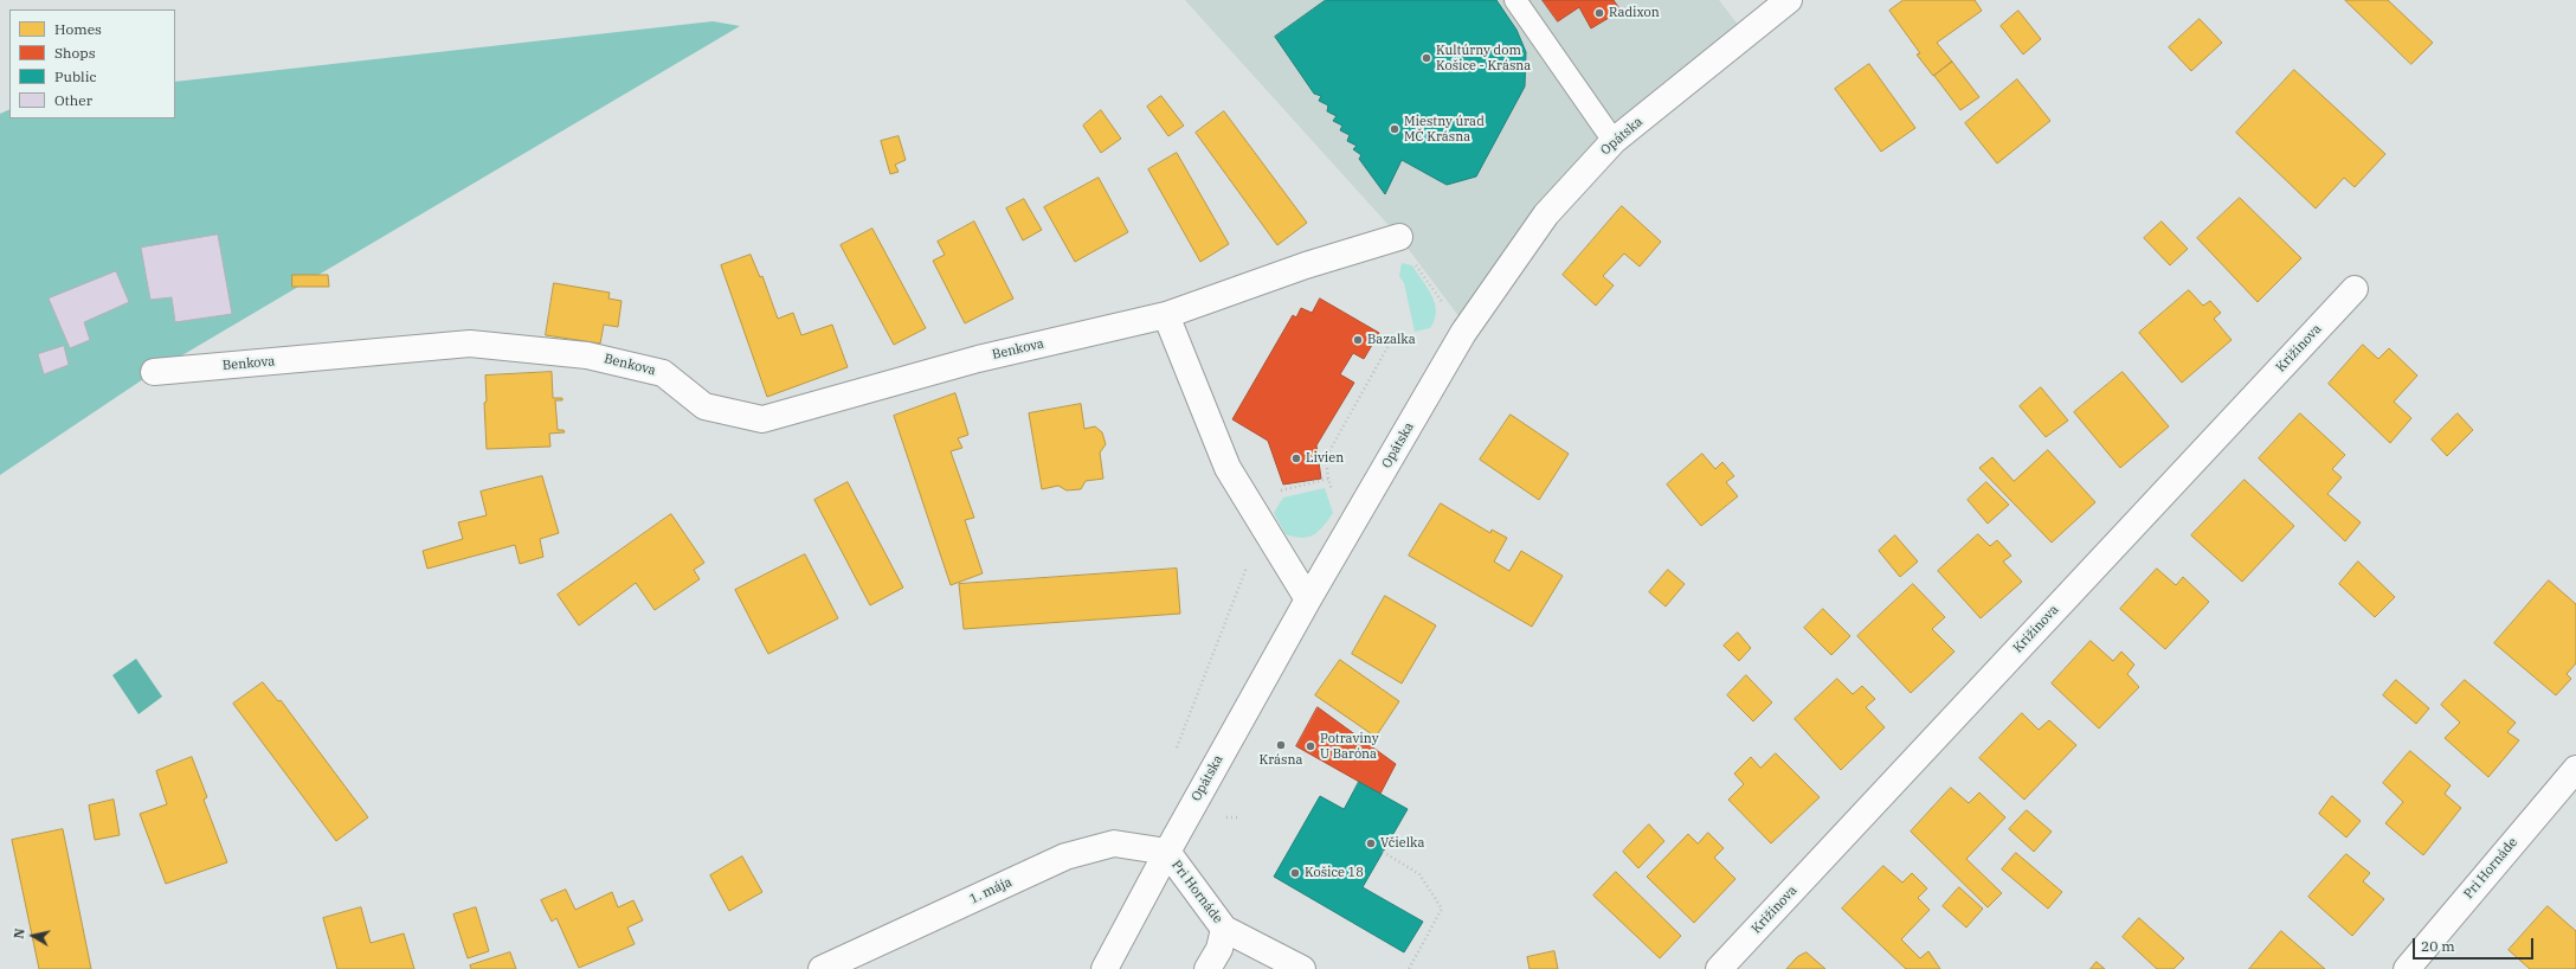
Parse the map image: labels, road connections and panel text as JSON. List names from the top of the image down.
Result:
{
  "streets": {
    "street": [
      "Opátska",
      "Križinova",
      "Benkova",
      "Pri Hornáde",
      "1. mája"
    ]
  },
  "crossings": [
    ["Opátska", "Pri Hornáde"],
    ["Opátska", "1. mája"],
    ["Pri Hornáde", "1. mája"]
  ],
  "places": [
    "Radixon",
    "Kultúrny dom Košice - Krásna",
    "Miestny úrad MČ Krásna",
    "Bazalka",
    "Livien",
    "Krásna",
    "Potraviny U Baróna",
    "Včielka",
    "Košice 18"
  ],
  "legend": [
    "Homes",
    "Shops",
    "Public",
    "Other"
  ],
  "scale_bar": "20 m",
  "north": "left"
}
